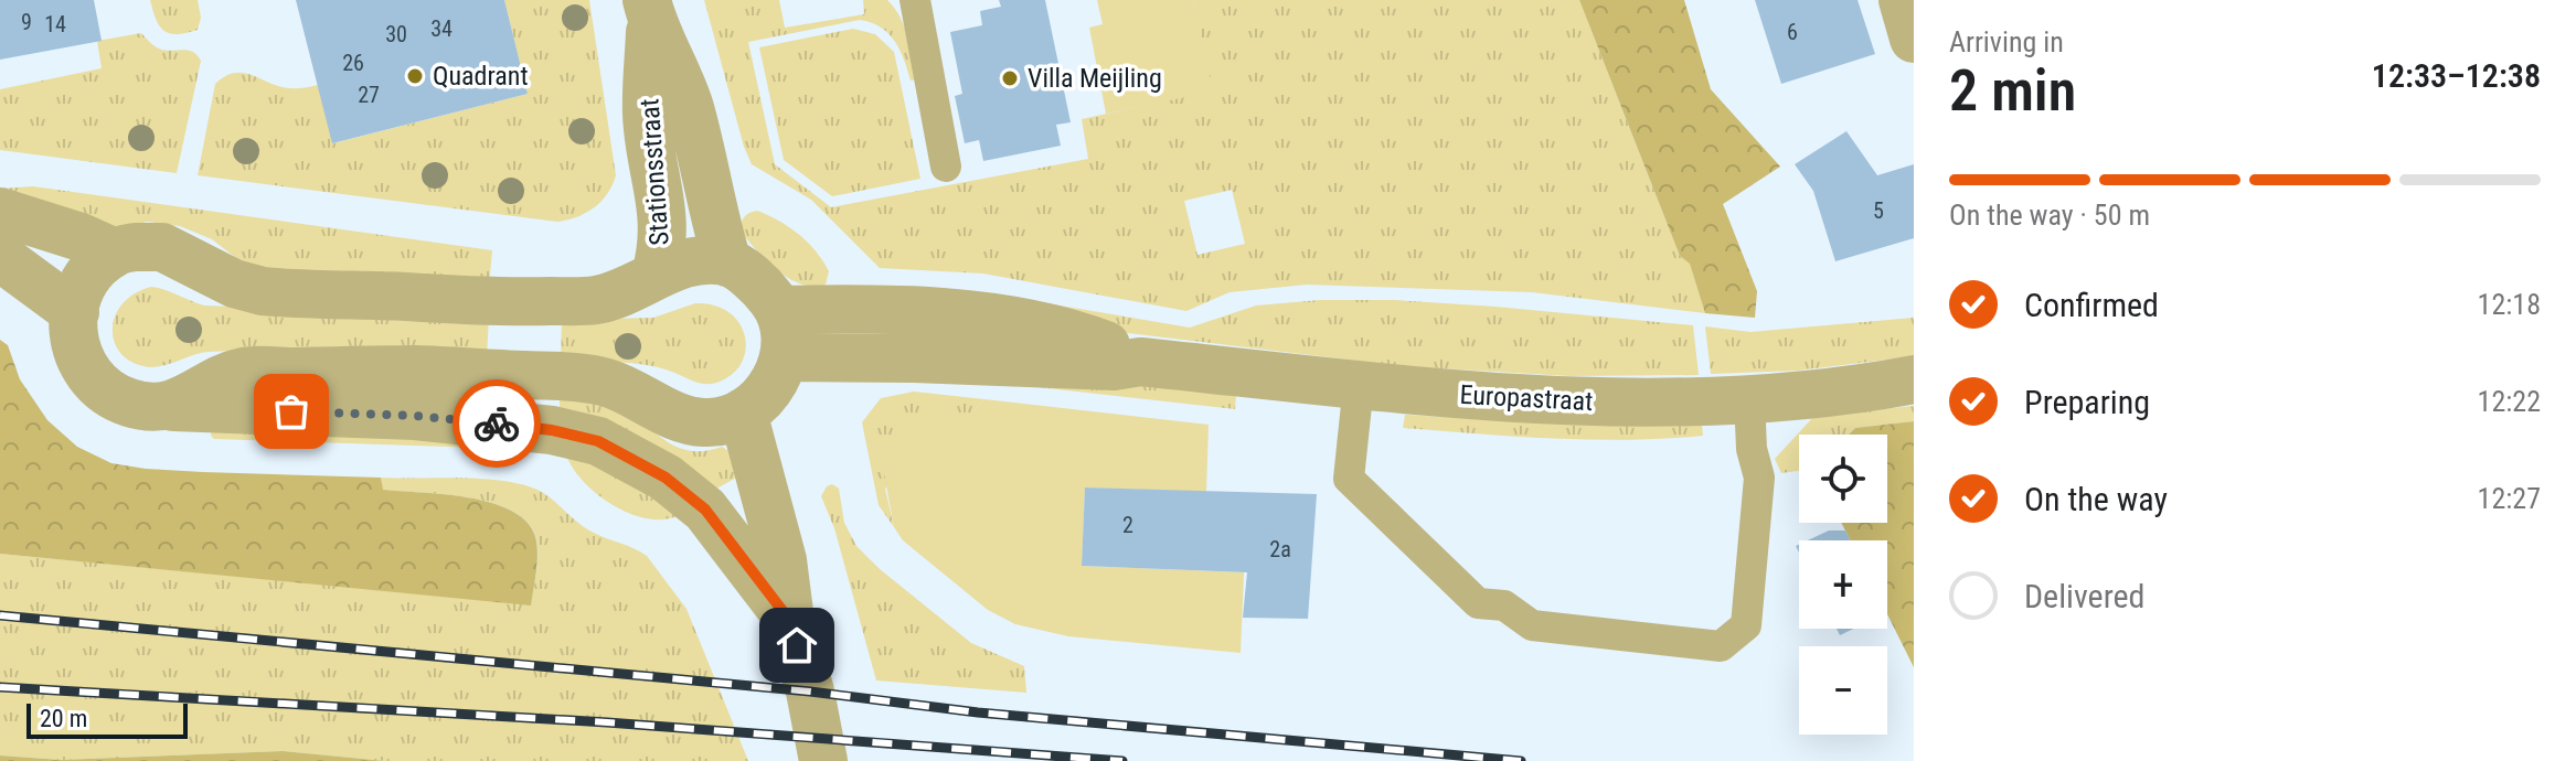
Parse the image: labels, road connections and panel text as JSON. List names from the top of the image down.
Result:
{
  "streets": {
    "street": ["Stationsstraat", "Europastraat"]
  },
  "places": ["Quadrant", "Villa Meijling"],
  "house_numbers": [
    "9",
    "14",
    "34",
    "6",
    "30",
    "26",
    "27",
    "5",
    "2",
    "2a"
  ],
  "scale_bar": "20 m",
  "page": {
    "heading": ["2 min", "Arriving in", "12:33–12:38"],
    "bar": "On the way · 50 m",
    "list": [
      ["Confirmed", "12:18"],
      ["Preparing", "12:22"],
      ["On the way", "12:27"],
      "Delivered"
    ],
    "map_buttons": ["+", "−"],
    "scale": "20 m"
  }
}
